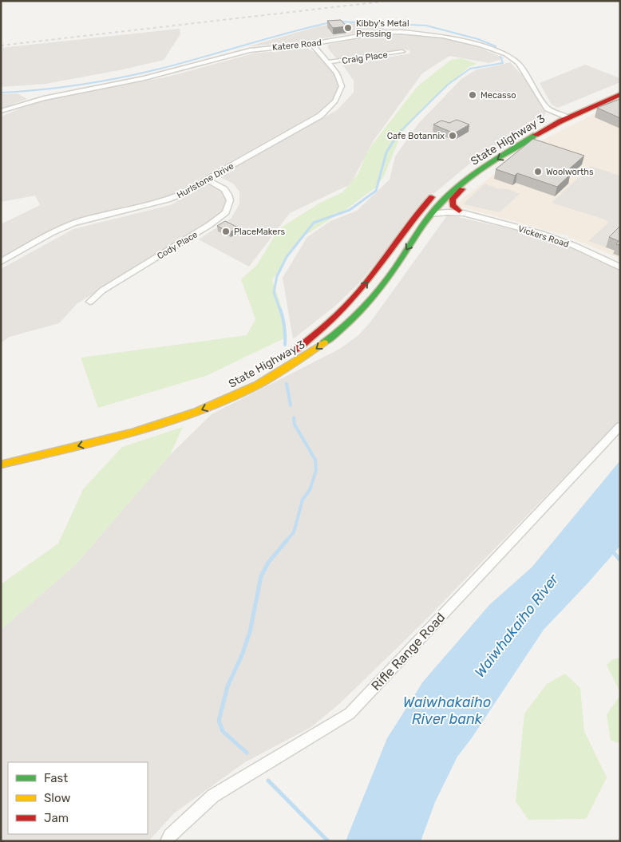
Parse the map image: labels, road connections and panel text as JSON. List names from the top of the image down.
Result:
{
  "streets": {
    "highway": ["State Highway 3"],
    "street": [
      "Katere Road",
      "Craig Place",
      "Hurlstone Drive",
      "Vickers Road",
      "Cody Place",
      "Rifle Range Road"
    ]
  },
  "crossings": [
    ["Katere Road", "State Highway 3"],
    ["Katere Road", "Hurlstone Drive"],
    ["Craig Place", "Hurlstone Drive"],
    ["State Highway 3", "Vickers Road"],
    ["Hurlstone Drive", "Cody Place"]
  ],
  "water": ["Waiwhakaiho River", "Waiwhakaiho River bank"],
  "places": [
    "Kibby's Metal Pressing",
    "Mecasso",
    "Cafe Botannix",
    "Woolworths",
    "PlaceMakers"
  ],
  "legend": ["Fast", "Slow", "Jam"]
}
